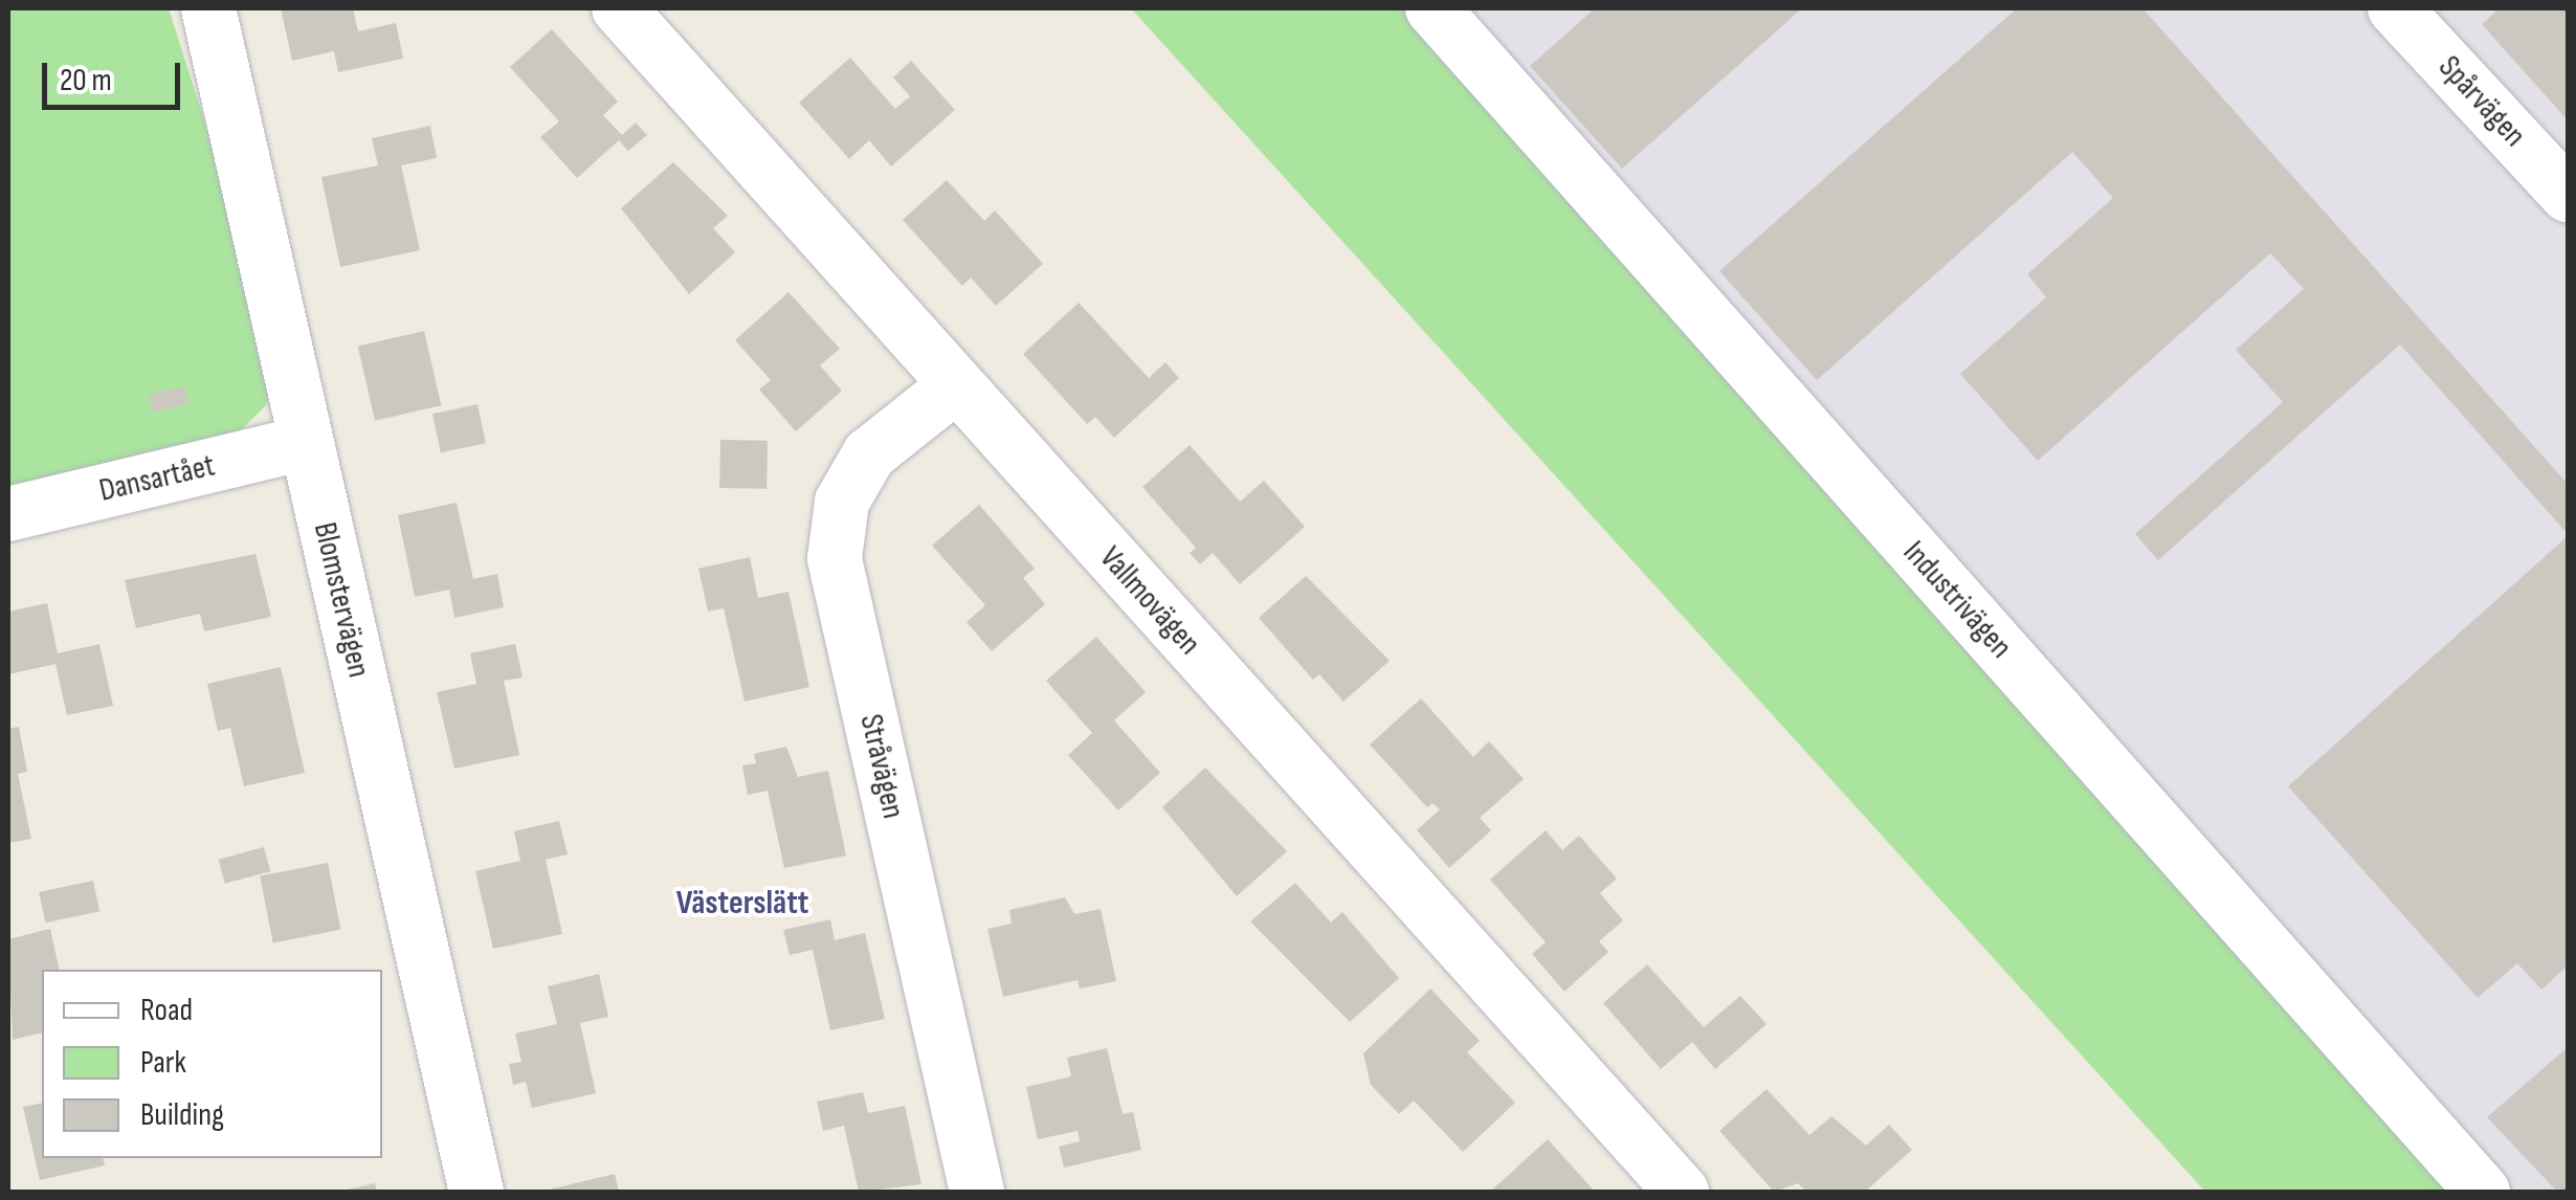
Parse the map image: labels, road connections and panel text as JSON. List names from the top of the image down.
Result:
{
  "streets": {
    "street": [
      "Spårvägen",
      "Dansartået",
      "Blomstervägen",
      "Industrivägen",
      "Vallmovägen",
      "Stråvägen"
    ]
  },
  "crossings": [
    ["Dansartået", "Blomstervägen"],
    ["Vallmovägen", "Stråvägen"]
  ],
  "districts": ["Västerslätt"],
  "legend": ["Road", "Park", "Building"],
  "scale_bar": "20 m"
}
